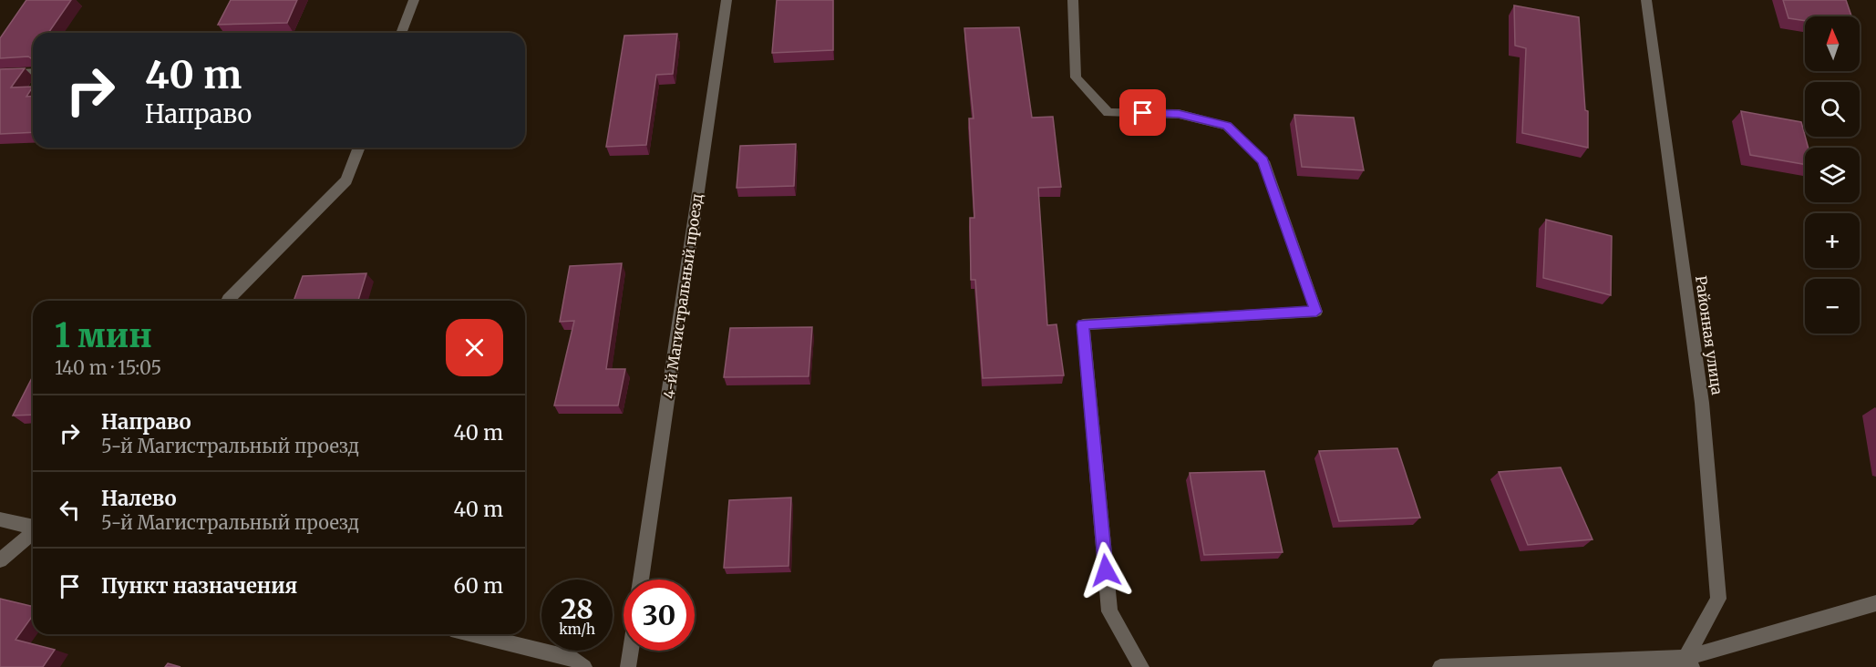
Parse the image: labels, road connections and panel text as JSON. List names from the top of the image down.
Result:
{
  "streets": {
    "street": ["4-й Магистральный проезд", "Районная улица"]
  },
  "north": "top",
  "page": {
    "map_buttons": ["+", "−"],
    "turn": ["40 m", "Направо"],
    "heading": ["1 мин", "140 m · 15:05"],
    "list": [
      {
        "name": "Направо",
        "note": "5-й Магистральный проезд",
        "value": "40 m"
      },
      {
        "name": "Налево",
        "note": "5-й Магистральный проезд",
        "value": "40 m"
      },
      {
        "name": "Пункт назначения",
        "value": "60 m"
      }
    ],
    "speed": "28 km/h",
    "limit": "30"
  }
}
